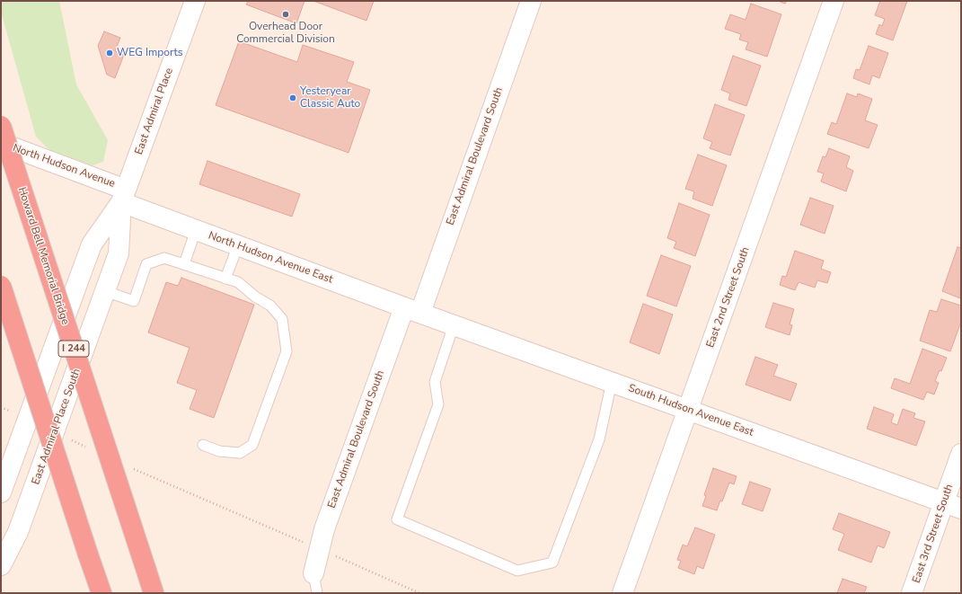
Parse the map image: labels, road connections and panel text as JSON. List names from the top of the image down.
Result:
{
  "streets": {
    "highway": ["Howard Bell Memorial Bridge", "I 244"],
    "street": [
      "East Admiral Place",
      "East Admiral Boulevard South",
      "North Hudson Avenue",
      "North Hudson Avenue East",
      "East 2nd Street South",
      "South Hudson Avenue East",
      "East Admiral Place South",
      "East 3rd Street South"
    ]
  },
  "crossings": [
    ["East Admiral Place", "North Hudson Avenue"],
    ["East Admiral Place", "North Hudson Avenue East"],
    ["East Admiral Place", "East Admiral Place South"],
    ["East Admiral Boulevard South", "North Hudson Avenue East"],
    ["East Admiral Boulevard South", "South Hudson Avenue East"],
    ["North Hudson Avenue", "North Hudson Avenue East"],
    ["North Hudson Avenue", "East Admiral Place South"],
    ["North Hudson Avenue East", "South Hudson Avenue East"],
    ["North Hudson Avenue East", "East Admiral Place South"],
    ["East 2nd Street South", "South Hudson Avenue East"],
    ["South Hudson Avenue East", "East 3rd Street South"]
  ],
  "places": ["Overhead Door Commercial Division", "WEG Imports", "Yesteryear Classic Auto"]
}
